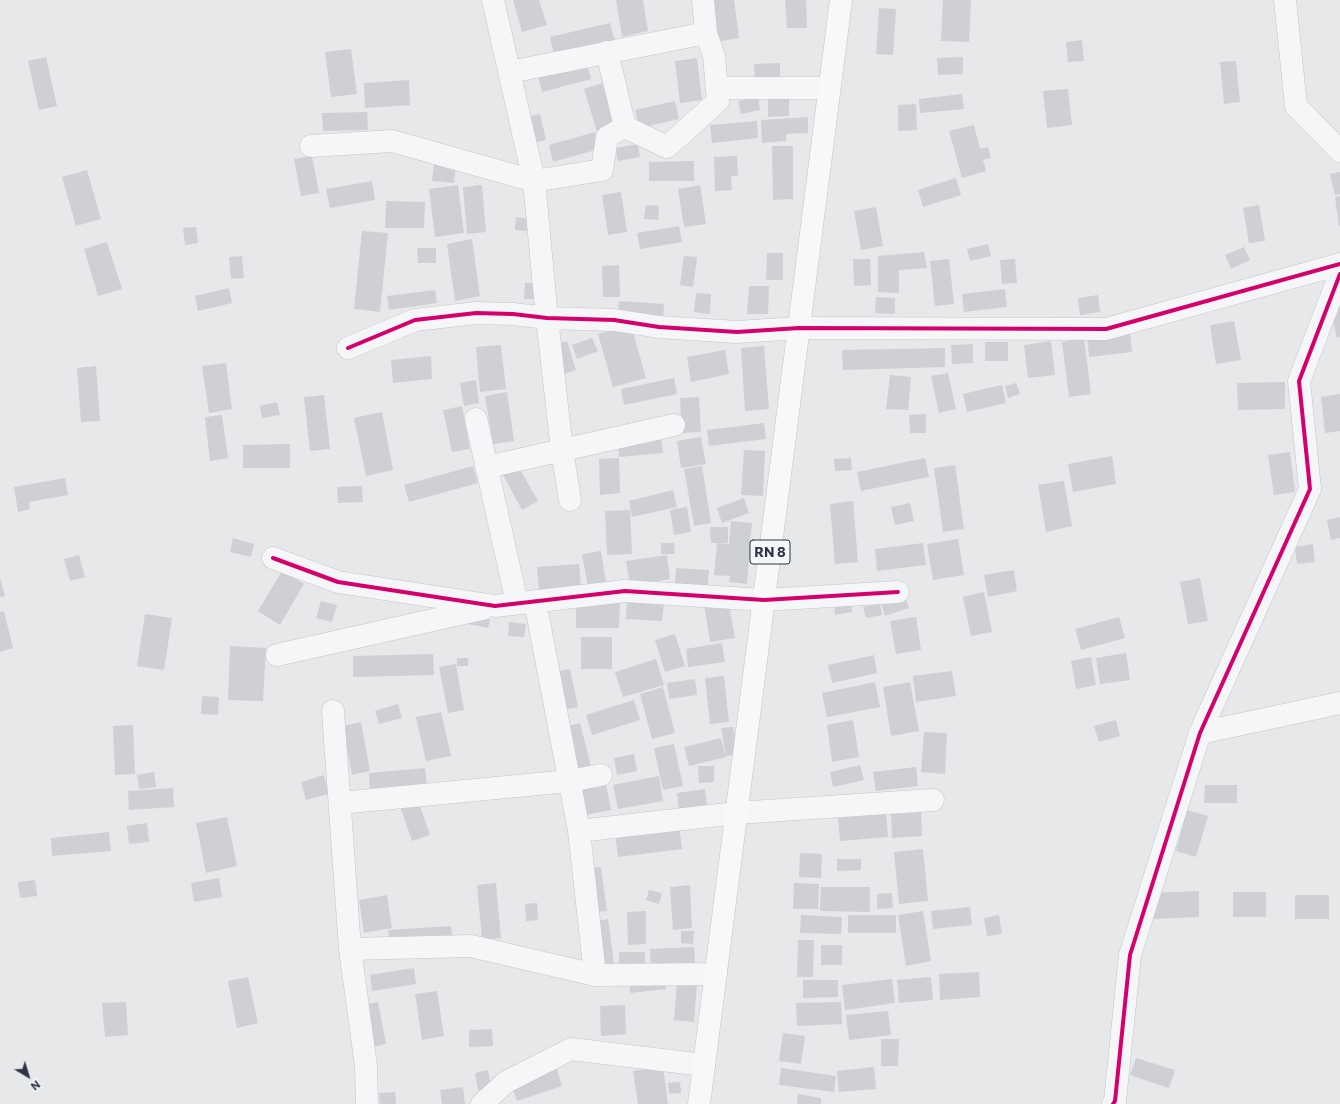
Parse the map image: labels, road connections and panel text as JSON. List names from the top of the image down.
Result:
{
  "streets": {
    "main road": ["RN 8"]
  },
  "north": "bottom right"
}
